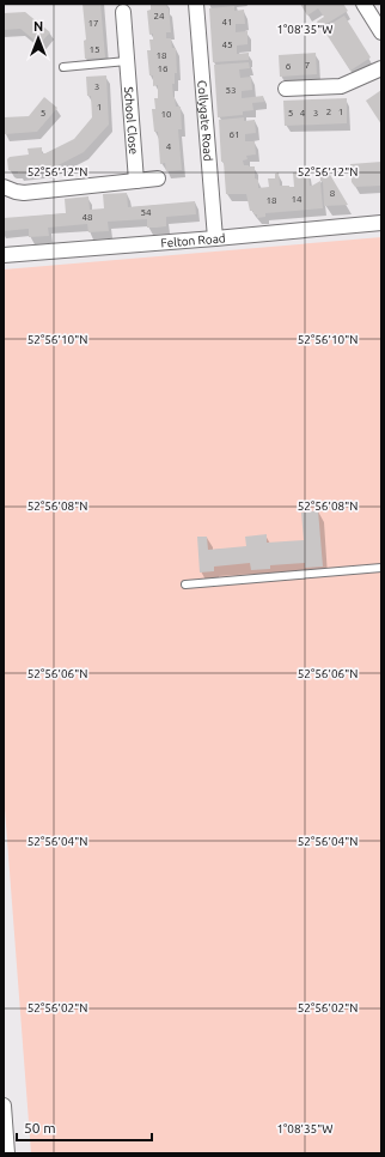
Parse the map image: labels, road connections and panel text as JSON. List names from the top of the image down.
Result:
{
  "streets": {
    "street": ["School Close", "Collygate Road", "Felton Road"]
  },
  "crossings": [
    ["Collygate Road", "Felton Road"]
  ],
  "house_numbers": [
    "24",
    "41",
    "17",
    "45",
    "15",
    "18",
    "7",
    "6",
    "16",
    "3",
    "53",
    "1",
    "2",
    "1",
    "5",
    "5",
    "4",
    "3",
    "10",
    "61",
    "4",
    "8",
    "14",
    "18",
    "54",
    "48"
  ],
  "scale_bar": "50 m",
  "north": "top",
  "coordinates": [
    "1°08'35\"W",
    "52°56'12\"N",
    "52°56'10\"N",
    "52°56'08\"N",
    "52°56'06\"N",
    "52°56'04\"N",
    "52°56'02\"N"
  ]
}
